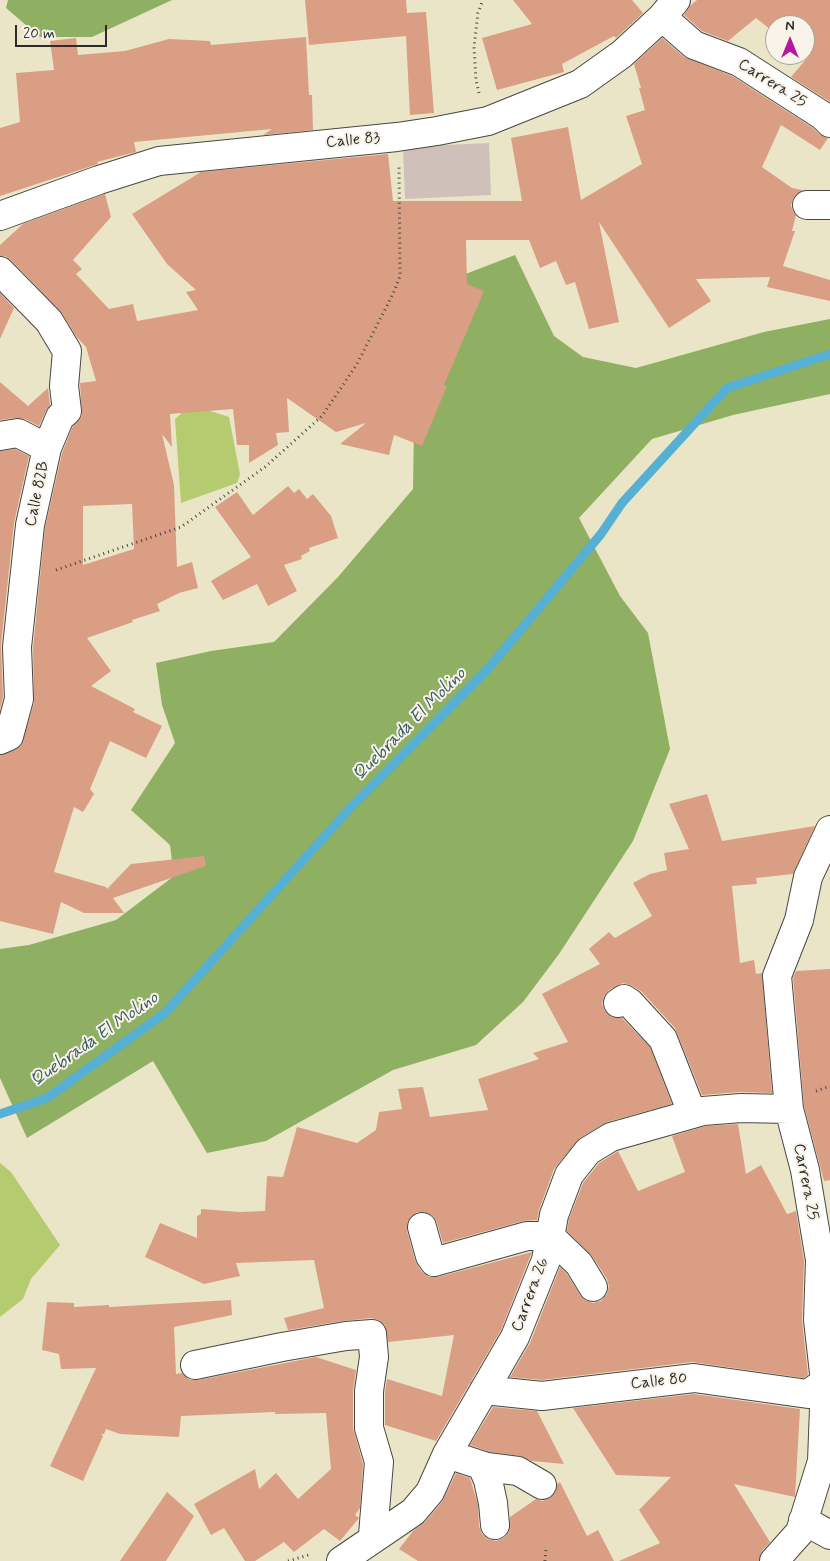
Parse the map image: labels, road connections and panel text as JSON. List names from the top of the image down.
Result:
{
  "streets": {
    "street": [
      "Carrera 25",
      "Calle 83",
      "Calle 82B",
      "Carrera 26",
      "Calle 80"
    ]
  },
  "crossings": [
    ["Carrera 25", "Calle 83"],
    ["Carrera 25", "Carrera 26"],
    ["Carrera 25", "Calle 80"],
    ["Carrera 26", "Calle 80"]
  ],
  "water": ["Quebrada El Molino"],
  "scale_bar": "20 m",
  "north": "top"
}
